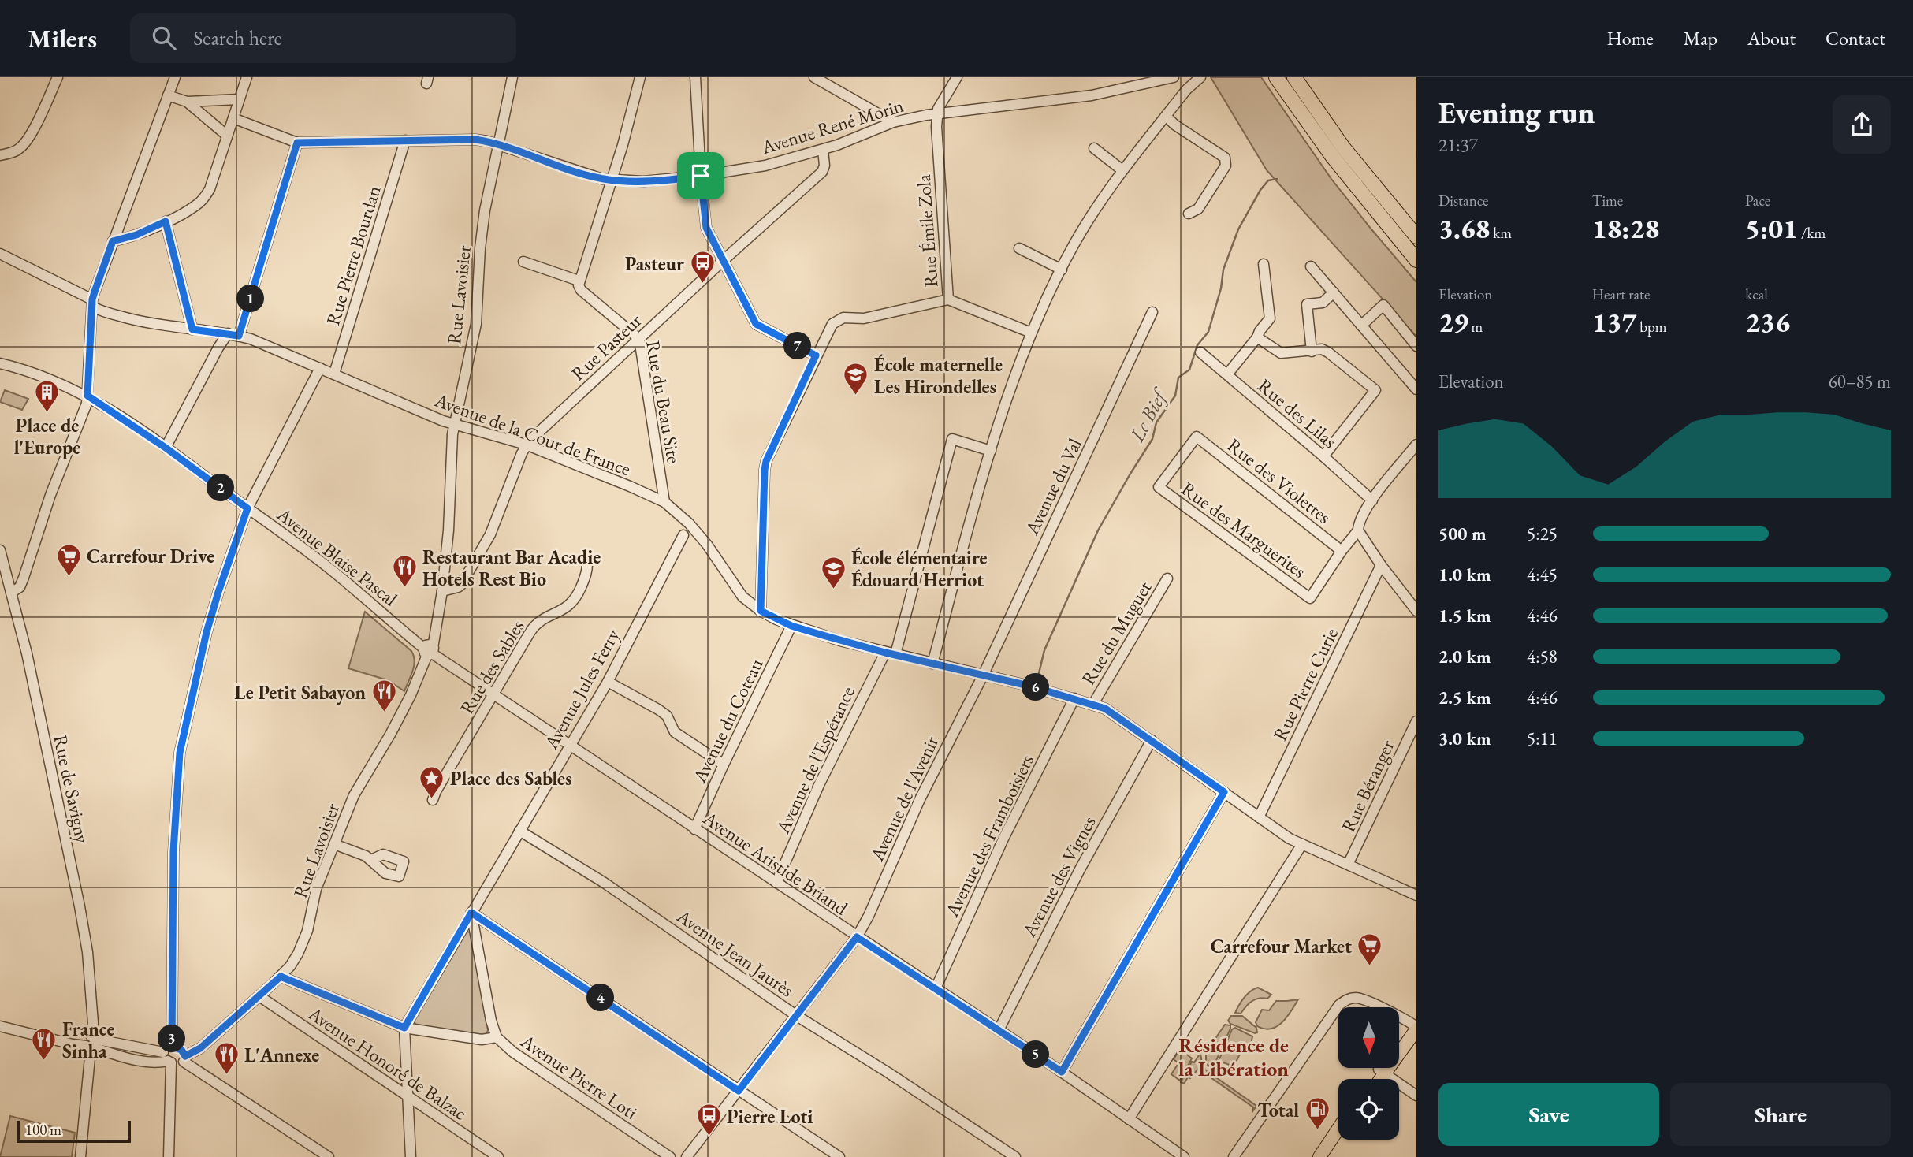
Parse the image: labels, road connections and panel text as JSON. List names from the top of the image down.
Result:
{
  "streets": {
    "street": [
      "Avenue René Morin",
      "Rue Émile Zola",
      "Rue Pierre Bourdan",
      "Rue Lavoisier",
      "Rue Pasteur",
      "Rue du Beau Site",
      "Rue des Lilas",
      "Avenue de la Cour de France",
      "Rue des Violettes",
      "Avenue du Val",
      "Rue des Marguerites",
      "Avenue Blaise Pascal",
      "Rue du Muguet",
      "Rue des Sables",
      "Rue Pierre Curie",
      "Avenue Jules Ferry",
      "Avenue du Coteau",
      "Avenue de l'Espérance",
      "Rue Béranger",
      "Rue de Savigny",
      "Avenue de l'Avenir",
      "Avenue des Framboisiers",
      "Avenue Aristide Briand",
      "Avenue des Vignes",
      "Avenue Jean Jaurès",
      "Avenue Honoré de Balzac",
      "Avenue Pierre Loti"
    ]
  },
  "crossings": [
    ["Avenue René Morin", "Rue Émile Zola"],
    ["Avenue René Morin", "Rue Pierre Bourdan"],
    ["Avenue René Morin", "Rue Lavoisier"],
    ["Avenue René Morin", "Rue Pasteur"],
    ["Rue Pierre Bourdan", "Avenue de la Cour de France"],
    ["Rue Lavoisier", "Rue Pasteur"],
    ["Rue Lavoisier", "Avenue de la Cour de France"],
    ["Rue Lavoisier", "Avenue Blaise Pascal"],
    ["Rue Lavoisier", "Avenue Aristide Briand"],
    ["Rue Lavoisier", "Avenue Honoré de Balzac"],
    ["Rue Pasteur", "Rue du Beau Site"],
    ["Rue Pasteur", "Avenue de la Cour de France"],
    ["Rue du Beau Site", "Avenue de la Cour de France"],
    ["Avenue de la Cour de France", "Avenue du Val"],
    ["Avenue de la Cour de France", "Rue du Muguet"],
    ["Avenue de la Cour de France", "Rue Pierre Curie"],
    ["Avenue de la Cour de France", "Avenue du Coteau"],
    ["Avenue de la Cour de France", "Avenue de l'Espérance"],
    ["Avenue de la Cour de France", "Rue Béranger"],
    ["Avenue de la Cour de France", "Avenue de l'Avenir"],
    ["Avenue de la Cour de France", "Avenue des Framboisiers"],
    ["Avenue de la Cour de France", "Avenue des Vignes"],
    ["Rue des Violettes", "Rue des Marguerites"],
    ["Avenue du Val", "Avenue de l'Avenir"],
    ["Avenue Blaise Pascal", "Avenue Aristide Briand"],
    ["Rue des Sables", "Avenue Aristide Briand"],
    ["Avenue Jules Ferry", "Avenue Aristide Briand"],
    ["Avenue Jules Ferry", "Avenue Jean Jaurès"],
    ["Avenue Jules Ferry", "Avenue Pierre Loti"],
    ["Avenue du Coteau", "Avenue Aristide Briand"],
    ["Avenue de l'Espérance", "Avenue Aristide Briand"],
    ["Avenue de l'Avenir", "Avenue Aristide Briand"],
    ["Avenue de l'Avenir", "Avenue Jean Jaurès"],
    ["Avenue des Framboisiers", "Avenue Aristide Briand"],
    ["Avenue Aristide Briand", "Avenue des Vignes"]
  ],
  "districts": ["Résidence de la Libération"],
  "water": ["Le Bief"],
  "places": {
    "bus stop": ["Pasteur", "Pierre Loti"],
    "school or university": ["École maternelle Les Hirondelles", "École élémentaire Édouard Herriot"],
    "building": ["Place de l'Europe"],
    "supermarket": ["Carrefour Drive", "Carrefour Market"],
    "restaurant": [
      "Restaurant Bar Acadie Hotels Rest Bio",
      "Le Petit Sabayon",
      "France Sinha",
      "L'Annexe"
    ],
    "place": ["Place des Sables"],
    "fuel station": ["Total"]
  },
  "scale_bar": "100 m",
  "north": "bottom",
  "page": {
    "header": "Milers",
    "search": "Search here",
    "nav": [
      "Home",
      "Map",
      "About",
      "Contact"
    ],
    "heading": ["Evening run", "21:37"],
    "stats": [
      ["Distance", "3.68 km"],
      ["Time", "18:28"],
      ["Pace", "5:01 /km"],
      ["Elevation", "29 m"],
      ["Heart rate", "137 bpm"],
      ["kcal", "236"]
    ],
    "pins": [
      "1",
      "7",
      "2",
      "6",
      "4",
      "3",
      "5"
    ],
    "chart": ["Elevation", "60–85 m"],
    "list": [
      {
        "name": "500 m",
        "note": "5:25"
      },
      {
        "name": "1.0 km",
        "note": "4:45"
      },
      {
        "name": "1.5 km",
        "note": "4:46"
      },
      {
        "name": "2.0 km",
        "note": "4:58"
      },
      {
        "name": "2.5 km",
        "note": "4:46"
      },
      {
        "name": "3.0 km",
        "note": "5:11"
      }
    ],
    "buttons": ["Save", "Share"],
    "scale": "100 m"
  }
}
